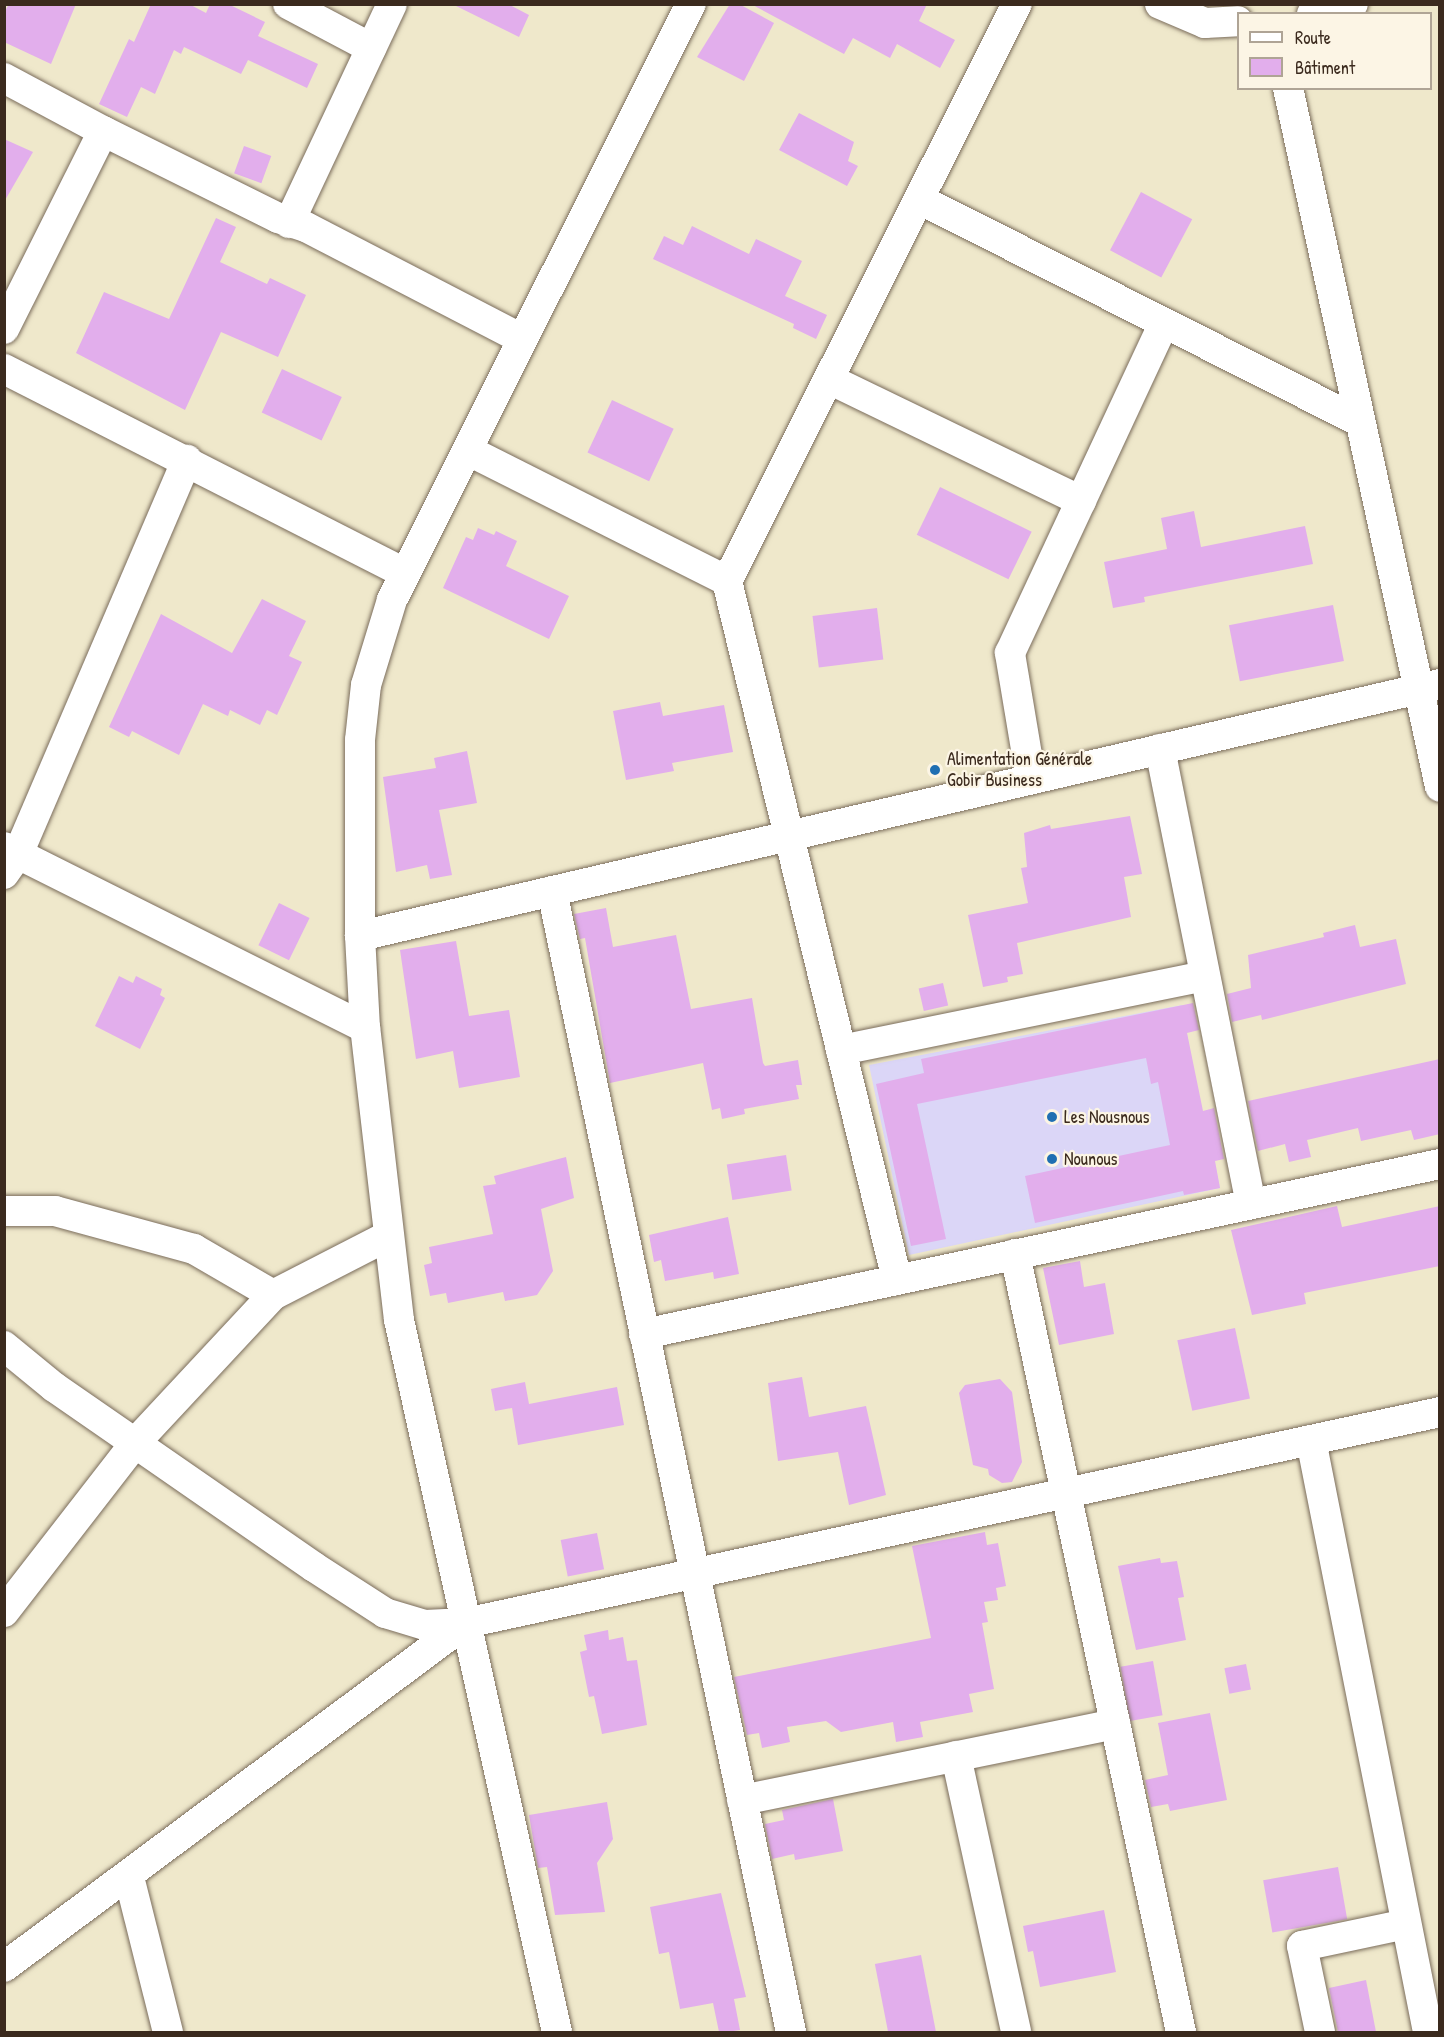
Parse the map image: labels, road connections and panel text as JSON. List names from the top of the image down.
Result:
{
  "places": ["Alimentation Générale Gobir Business", "Les Nousnous", "Nounous"],
  "legend": ["Route", "Bâtiment"]
}
